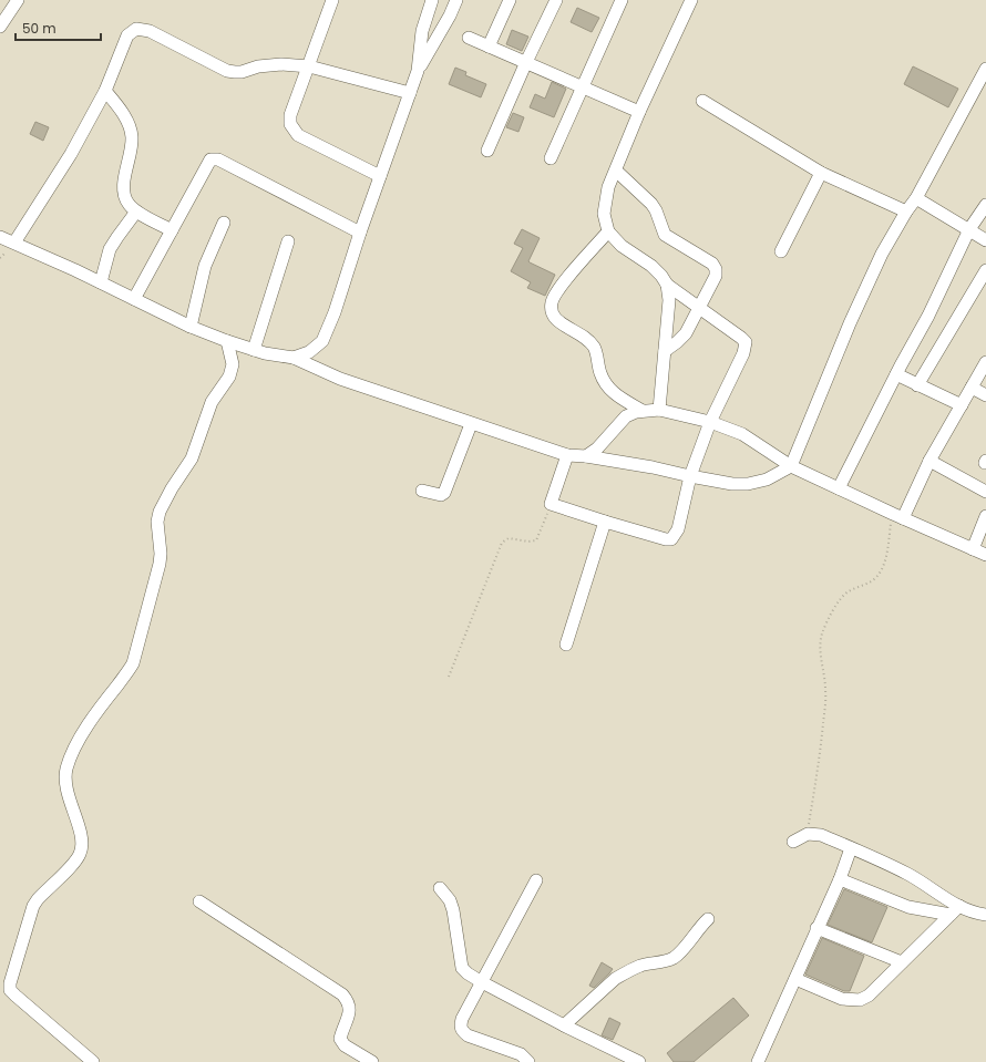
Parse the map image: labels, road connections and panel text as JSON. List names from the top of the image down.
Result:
{
  "scale_bar": "50 m"
}
